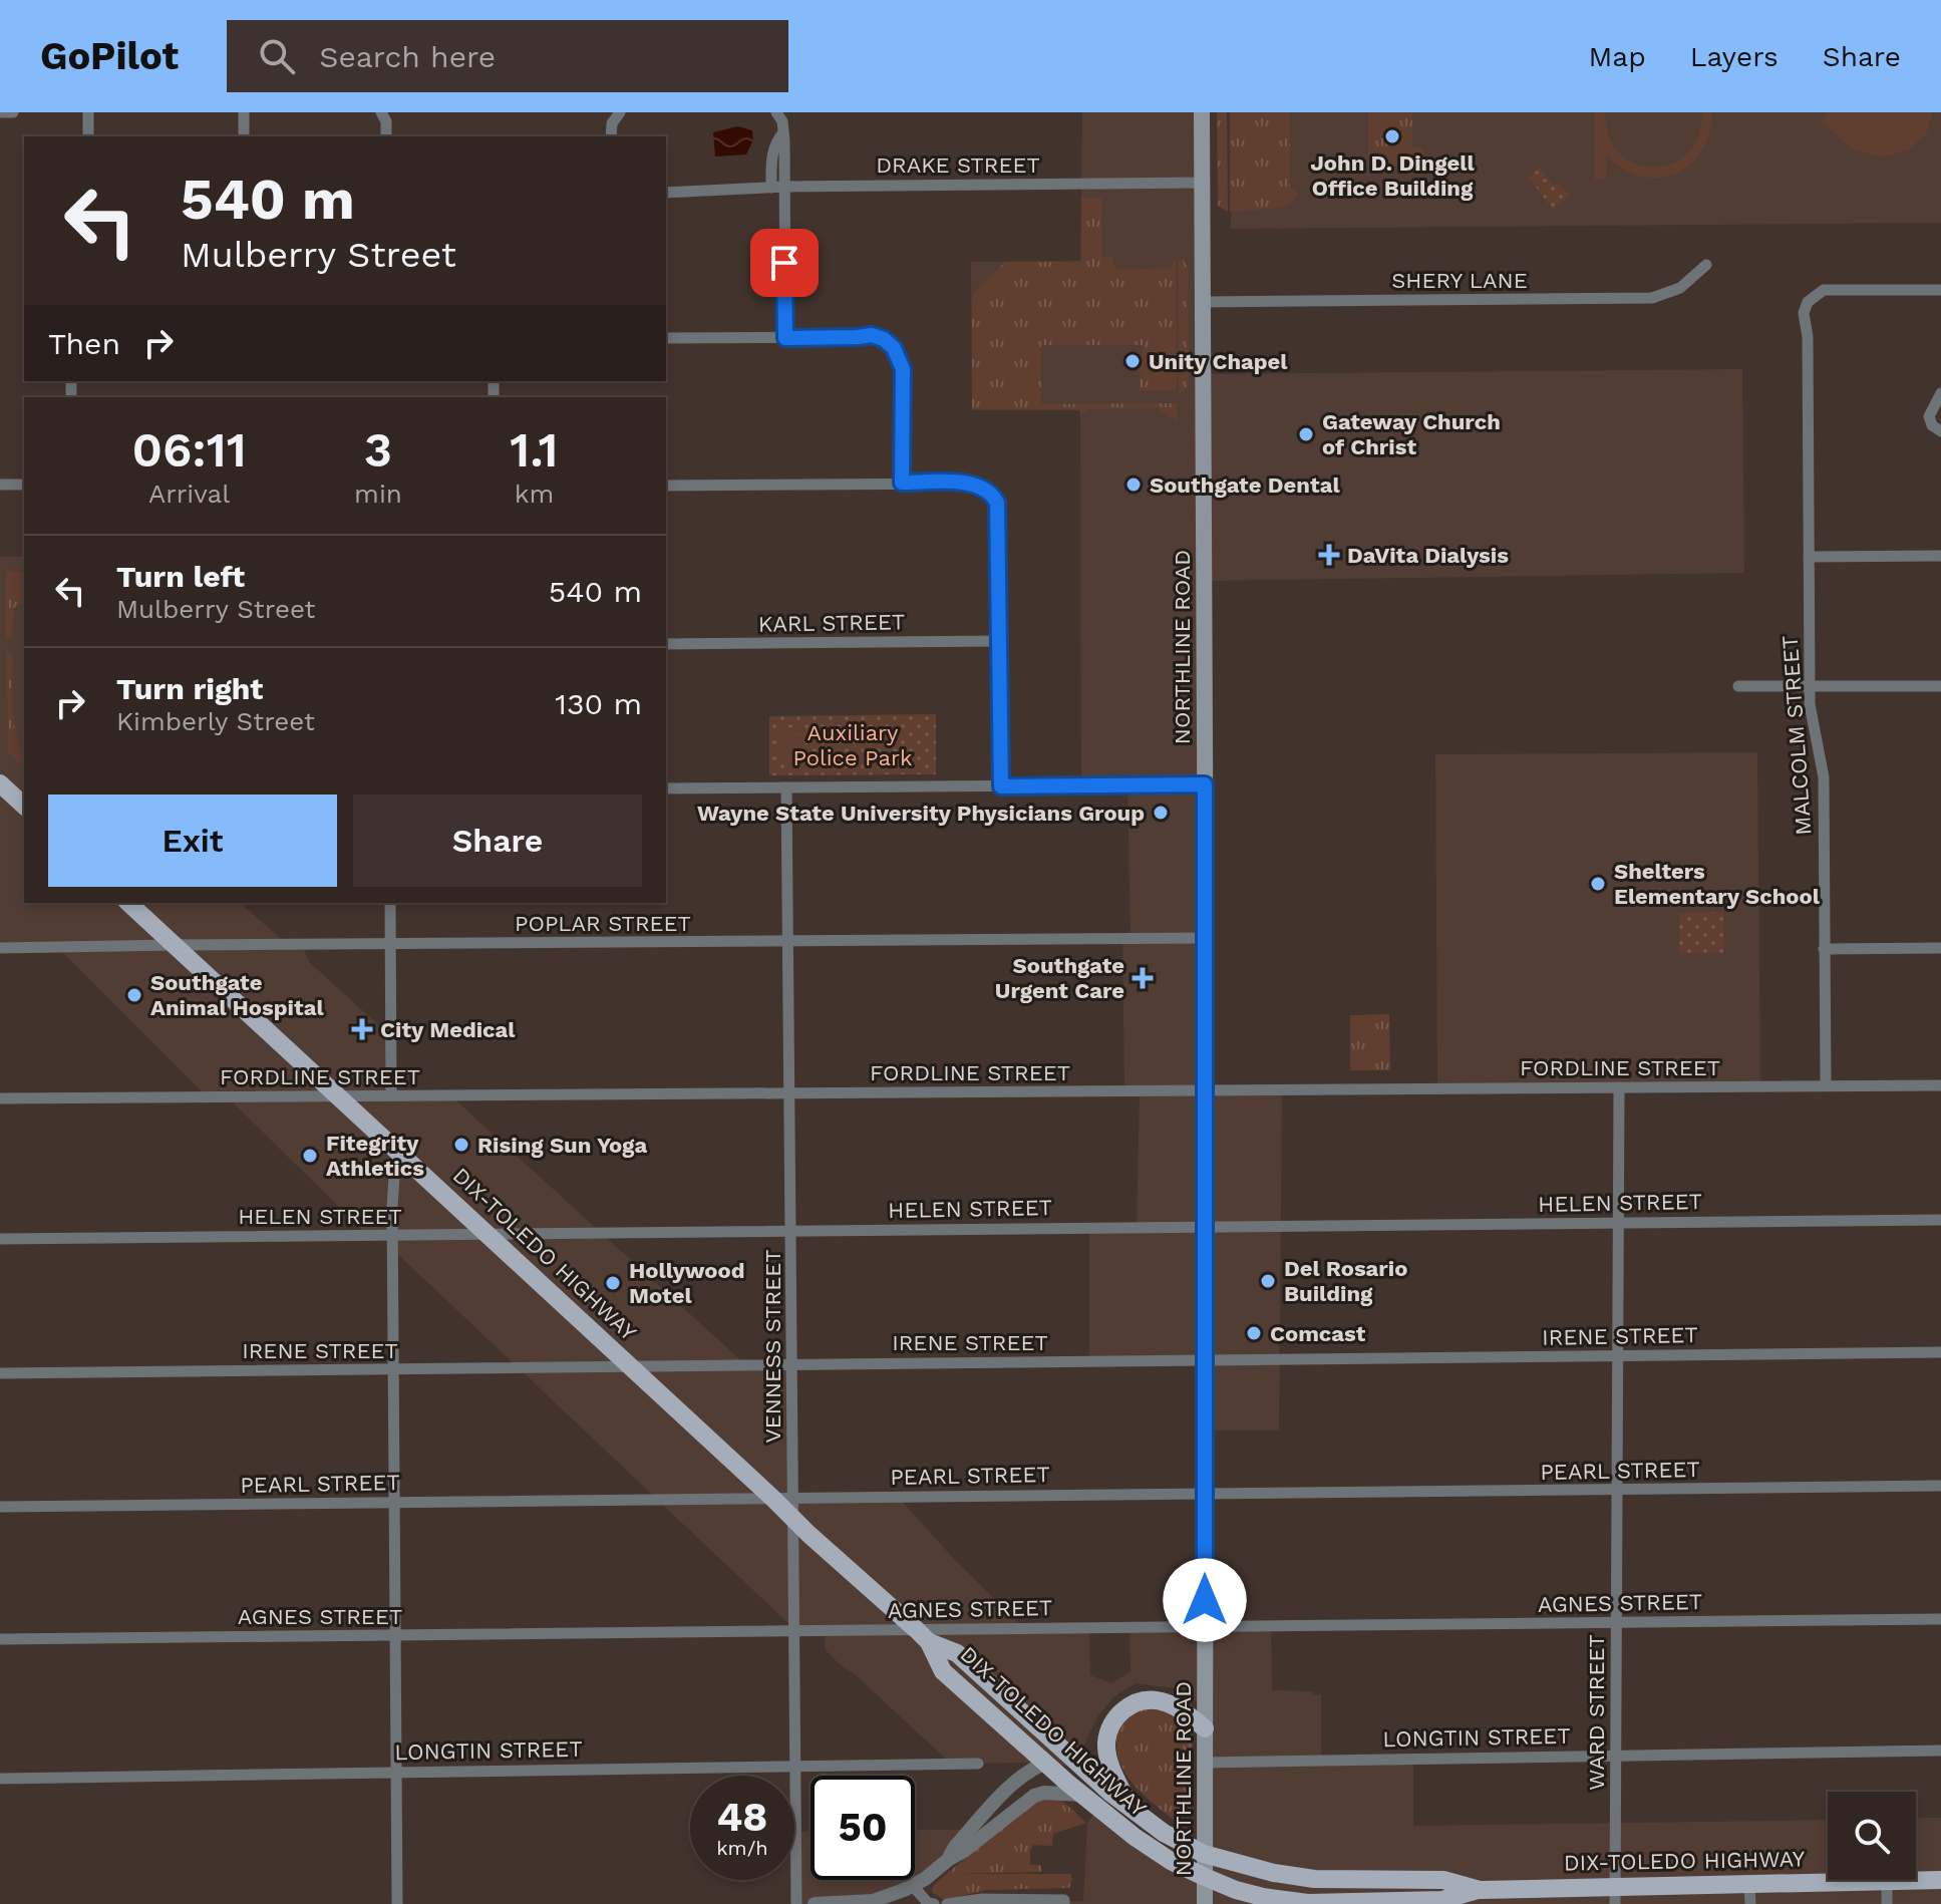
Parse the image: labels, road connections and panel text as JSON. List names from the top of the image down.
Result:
{
  "streets": {
    "main road": ["NORTHLINE ROAD", "DIX-TOLEDO HIGHWAY"],
    "street": [
      "DRAKE STREET",
      "SHERY LANE",
      "KARL STREET",
      "MALCOLM STREET",
      "POPLAR STREET",
      "FORDLINE STREET",
      "HELEN STREET",
      "IRENE STREET",
      "VENNESS STREET",
      "PEARL STREET",
      "AGNES STREET",
      "WARD STREET",
      "LONGTIN STREET"
    ]
  },
  "crossings": [
    ["DRAKE STREET", "NORTHLINE ROAD"],
    ["SHERY LANE", "NORTHLINE ROAD"],
    ["NORTHLINE ROAD", "POPLAR STREET"],
    ["NORTHLINE ROAD", "FORDLINE STREET"],
    ["NORTHLINE ROAD", "HELEN STREET"],
    ["NORTHLINE ROAD", "DIX-TOLEDO HIGHWAY"],
    ["NORTHLINE ROAD", "IRENE STREET"],
    ["NORTHLINE ROAD", "PEARL STREET"],
    ["NORTHLINE ROAD", "AGNES STREET"],
    ["NORTHLINE ROAD", "LONGTIN STREET"],
    ["MALCOLM STREET", "FORDLINE STREET"],
    ["POPLAR STREET", "DIX-TOLEDO HIGHWAY"],
    ["POPLAR STREET", "VENNESS STREET"],
    ["FORDLINE STREET", "DIX-TOLEDO HIGHWAY"],
    ["FORDLINE STREET", "VENNESS STREET"],
    ["FORDLINE STREET", "WARD STREET"],
    ["HELEN STREET", "DIX-TOLEDO HIGHWAY"],
    ["HELEN STREET", "VENNESS STREET"],
    ["HELEN STREET", "WARD STREET"],
    ["DIX-TOLEDO HIGHWAY", "IRENE STREET"],
    ["DIX-TOLEDO HIGHWAY", "VENNESS STREET"],
    ["DIX-TOLEDO HIGHWAY", "PEARL STREET"],
    ["DIX-TOLEDO HIGHWAY", "AGNES STREET"],
    ["DIX-TOLEDO HIGHWAY", "WARD STREET"],
    ["IRENE STREET", "VENNESS STREET"],
    ["IRENE STREET", "WARD STREET"],
    ["VENNESS STREET", "PEARL STREET"],
    ["VENNESS STREET", "AGNES STREET"],
    ["VENNESS STREET", "LONGTIN STREET"],
    ["PEARL STREET", "WARD STREET"],
    ["AGNES STREET", "WARD STREET"],
    ["WARD STREET", "LONGTIN STREET"]
  ],
  "parks": ["Auxiliary Police Park"],
  "places": {
    "other": [
      "John D. Dingell Office Building",
      "Unity Chapel",
      "Gateway Church of Christ",
      "Southgate Dental",
      "Wayne State University Physicians Group",
      "Shelters Elementary School",
      "Southgate Animal Hospital",
      "Rising Sun Yoga",
      "Fitegrity Athletics",
      "Del Rosario Building",
      "Hollywood Motel",
      "Comcast"
    ],
    "health": ["DaVita Dialysis", "Southgate Urgent Care", "City Medical"]
  },
  "page": {
    "header": "GoPilot",
    "search": "Search here",
    "nav": ["Map", "Layers", "Share"],
    "turn": ["540 m", "Mulberry Street"],
    "then": "Then",
    "eta": [
      "06:11",
      "Arrival",
      "3",
      "min",
      "1.1",
      "km"
    ],
    "list": [
      {
        "name": "Turn left",
        "note": "Mulberry Street",
        "value": "540 m"
      },
      {
        "name": "Turn right",
        "note": "Kimberly Street",
        "value": "130 m"
      }
    ],
    "buttons": ["Exit", "Share"],
    "speed": "48 km/h",
    "limit": "50"
  }
}
